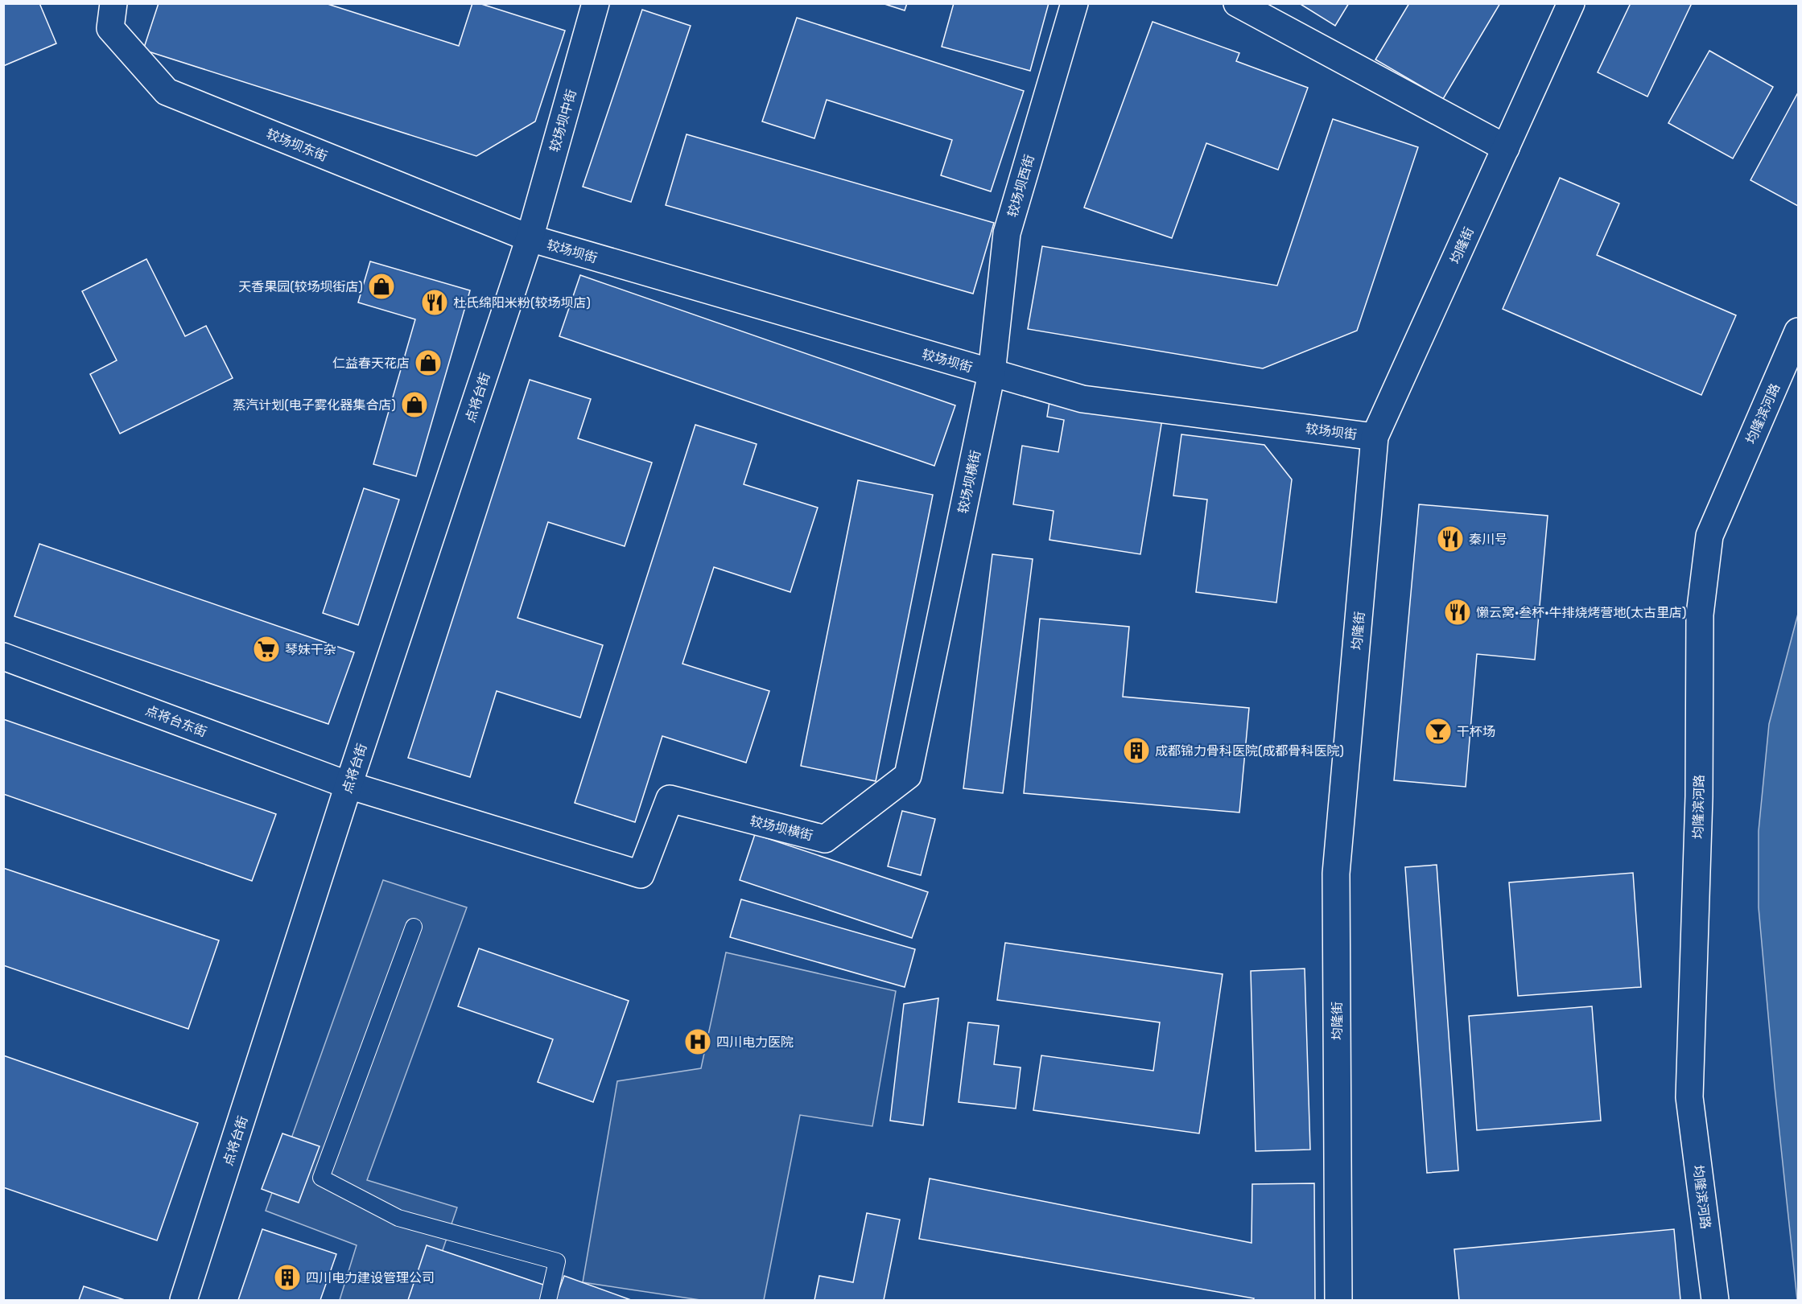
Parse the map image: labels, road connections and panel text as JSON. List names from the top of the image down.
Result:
{
  "streets": {
    "street": [
      "较场坝中街",
      "较场坝东街",
      "较场坝西街",
      "均隆街",
      "较场坝街",
      "点将台街",
      "均隆滨河路",
      "较场坝横街",
      "点将台东街"
    ]
  },
  "crossings": [
    ["较场坝中街", "较场坝东街"],
    ["较场坝中街", "较场坝街"],
    ["较场坝中街", "点将台街"],
    ["较场坝东街", "较场坝街"],
    ["较场坝东街", "点将台街"],
    ["较场坝西街", "较场坝街"],
    ["较场坝西街", "较场坝横街"],
    ["均隆街", "较场坝街"],
    ["较场坝街", "点将台街"],
    ["较场坝街", "较场坝横街"],
    ["点将台街", "较场坝横街"],
    ["点将台街", "点将台东街"],
    ["较场坝横街", "点将台东街"]
  ],
  "places": {
    "shop": ["天香果园(较场坝街店)", "仁益春天花店", "蒸汽计划(电子雾化器集合店)"],
    "restaurant": ["杜氏绵阳米粉(较场坝店)", "秦川号", "懒云窝·叁杯·牛排烧烤营地(太古里店)"],
    "supermarket": ["琴妹干杂"],
    "bar": ["干杯场"],
    "building": ["成都锦力骨科医院(成都骨科医院)", "四川电力建设管理公司"],
    "hospital": ["四川电力医院"]
  }
}
